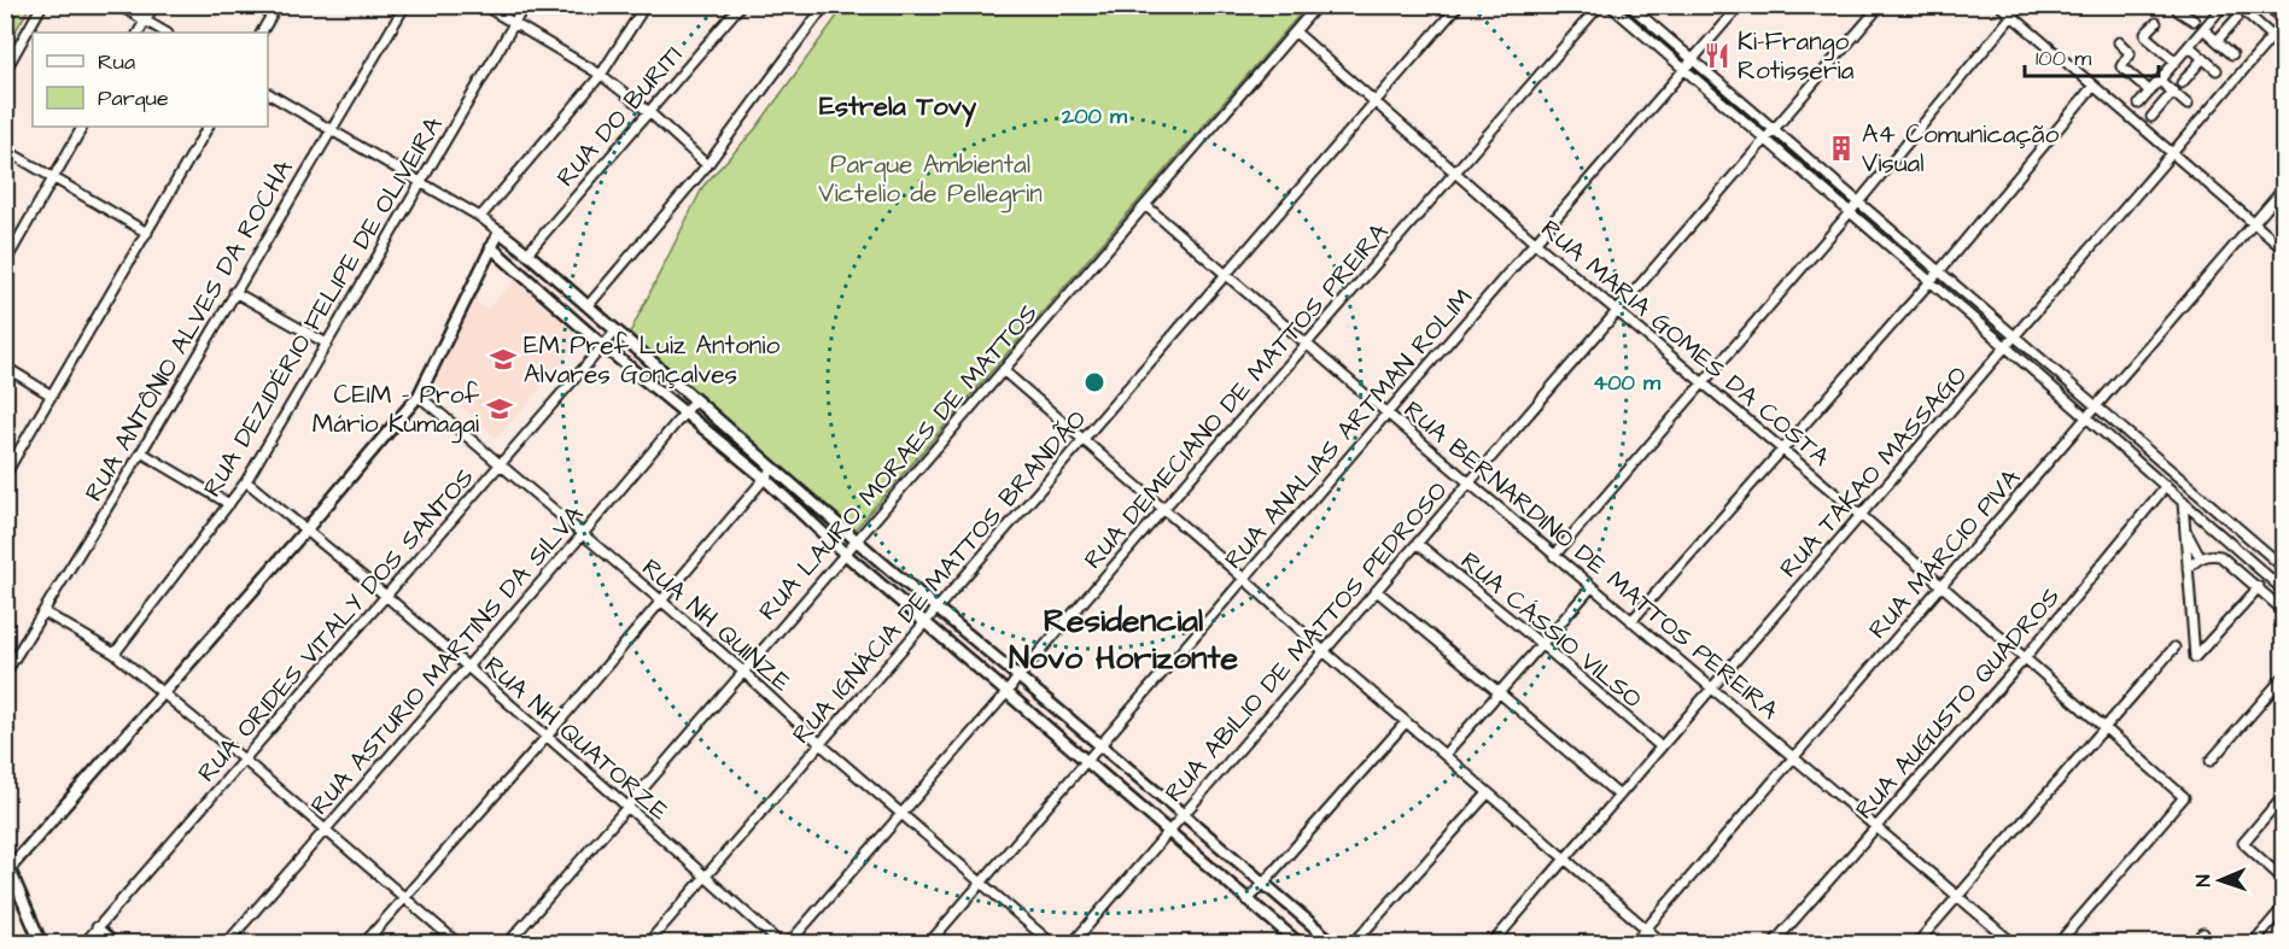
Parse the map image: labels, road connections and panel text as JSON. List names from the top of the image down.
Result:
{
  "streets": {
    "street": [
      "RUA DO BURITI",
      "RUA DEZIDÉRIO FELIPE DE OLIVEIRA",
      "RUA ANTÔNIO ALVES DA ROCHA",
      "RUA MARIA GOMES DA COSTA",
      "RUA DEMECIANO DE MATTOS PREIRA",
      "RUA ANALIAS ARTMAN ROLIM",
      "RUA LAURO MORAES DE MATTOS",
      "RUA TAKAO MASSAGO",
      "RUA MÁRCIO PIVA",
      "RUA BERNARDINO DE MATTOS PEREIRA",
      "RUA IGNÁCIA DE MATTOS BRANDÃO",
      "RUA ORIDES VITALY DOS SANTOS",
      "RUA NH QUINZE",
      "RUA CÁSSIO VILSO",
      "RUA ABILIO DE MATTOS PEDROSO",
      "RUA ASTURIO MARTINS DA SILVA",
      "RUA AUGUSTO QUADROS",
      "RUA NH QUATORZE"
    ]
  },
  "crossings": [
    ["RUA DEZIDÉRIO FELIPE DE OLIVEIRA", "RUA NH QUATORZE"],
    ["RUA MARIA GOMES DA COSTA", "RUA DEMECIANO DE MATTOS PREIRA"],
    ["RUA MARIA GOMES DA COSTA", "RUA ANALIAS ARTMAN ROLIM"],
    ["RUA MARIA GOMES DA COSTA", "RUA LAURO MORAES DE MATTOS"],
    ["RUA MARIA GOMES DA COSTA", "RUA TAKAO MASSAGO"],
    ["RUA MARIA GOMES DA COSTA", "RUA MÁRCIO PIVA"],
    ["RUA MARIA GOMES DA COSTA", "RUA IGNÁCIA DE MATTOS BRANDÃO"],
    ["RUA MARIA GOMES DA COSTA", "RUA ABILIO DE MATTOS PEDROSO"],
    ["RUA MARIA GOMES DA COSTA", "RUA AUGUSTO QUADROS"],
    ["RUA DEMECIANO DE MATTOS PREIRA", "RUA BERNARDINO DE MATTOS PEREIRA"],
    ["RUA DEMECIANO DE MATTOS PREIRA", "RUA NH QUINZE"],
    ["RUA ANALIAS ARTMAN ROLIM", "RUA BERNARDINO DE MATTOS PEREIRA"],
    ["RUA ANALIAS ARTMAN ROLIM", "RUA NH QUINZE"],
    ["RUA LAURO MORAES DE MATTOS", "RUA BERNARDINO DE MATTOS PEREIRA"],
    ["RUA LAURO MORAES DE MATTOS", "RUA NH QUINZE"],
    ["RUA LAURO MORAES DE MATTOS", "RUA NH QUATORZE"],
    ["RUA TAKAO MASSAGO", "RUA BERNARDINO DE MATTOS PEREIRA"],
    ["RUA TAKAO MASSAGO", "RUA CÁSSIO VILSO"],
    ["RUA MÁRCIO PIVA", "RUA BERNARDINO DE MATTOS PEREIRA"],
    ["RUA BERNARDINO DE MATTOS PEREIRA", "RUA IGNÁCIA DE MATTOS BRANDÃO"],
    ["RUA BERNARDINO DE MATTOS PEREIRA", "RUA ABILIO DE MATTOS PEDROSO"],
    ["RUA BERNARDINO DE MATTOS PEREIRA", "RUA AUGUSTO QUADROS"],
    ["RUA IGNÁCIA DE MATTOS BRANDÃO", "RUA NH QUINZE"],
    ["RUA IGNÁCIA DE MATTOS BRANDÃO", "RUA NH QUATORZE"],
    ["RUA ORIDES VITALY DOS SANTOS", "RUA NH QUINZE"],
    ["RUA ORIDES VITALY DOS SANTOS", "RUA NH QUATORZE"],
    ["RUA NH QUINZE", "RUA ASTURIO MARTINS DA SILVA"],
    ["RUA CÁSSIO VILSO", "RUA ABILIO DE MATTOS PEDROSO"],
    ["RUA ASTURIO MARTINS DA SILVA", "RUA NH QUATORZE"]
  ],
  "districts": ["Estrela Tovy", "Residencial Novo Horizonte"],
  "parks": ["Parque Ambiental Victelio de Pellegrin"],
  "places": {
    "restaurant": ["Ki-Frango Rotisseria"],
    "building": ["A4 Comunicação Visual"],
    "school or university": ["EM Pref Luiz Antonio Alvares Gonçalves", "CEIM - Prof Mário Kumagai"]
  },
  "legend": ["Rua", "Parque"],
  "scale_bar": "100 m",
  "north": "left",
  "rings": ["200 m", "400 m"]
}
